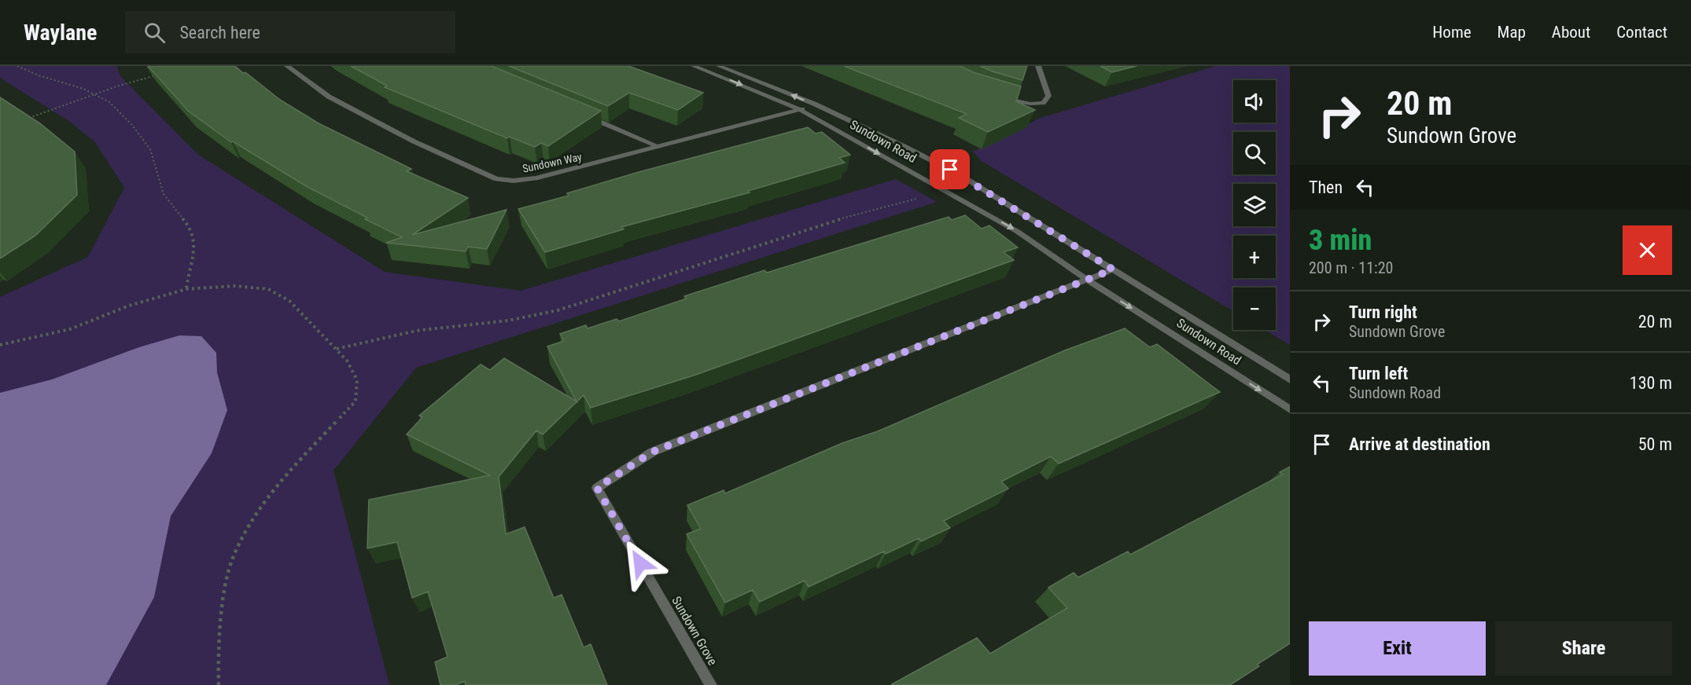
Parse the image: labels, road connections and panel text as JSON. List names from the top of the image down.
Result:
{
  "streets": {
    "street": ["Sundown Road", "Sundown Way", "Sundown Grove"]
  },
  "crossings": [
    ["Sundown Road", "Sundown Way"],
    ["Sundown Road", "Sundown Grove"]
  ],
  "page": {
    "header": "Waylane",
    "search": "Search here",
    "nav": [
      "Home",
      "Map",
      "About",
      "Contact"
    ],
    "turn": ["20 m", "Sundown Grove"],
    "map_buttons": ["+", "−"],
    "then": "Then",
    "heading": ["3 min", "200 m · 11:20"],
    "list": [
      {
        "name": "Turn right",
        "note": "Sundown Grove",
        "value": "20 m"
      },
      {
        "name": "Turn left",
        "note": "Sundown Road",
        "value": "130 m"
      },
      {
        "name": "Arrive at destination",
        "value": "50 m"
      }
    ],
    "buttons": ["Exit", "Share"]
  }
}
